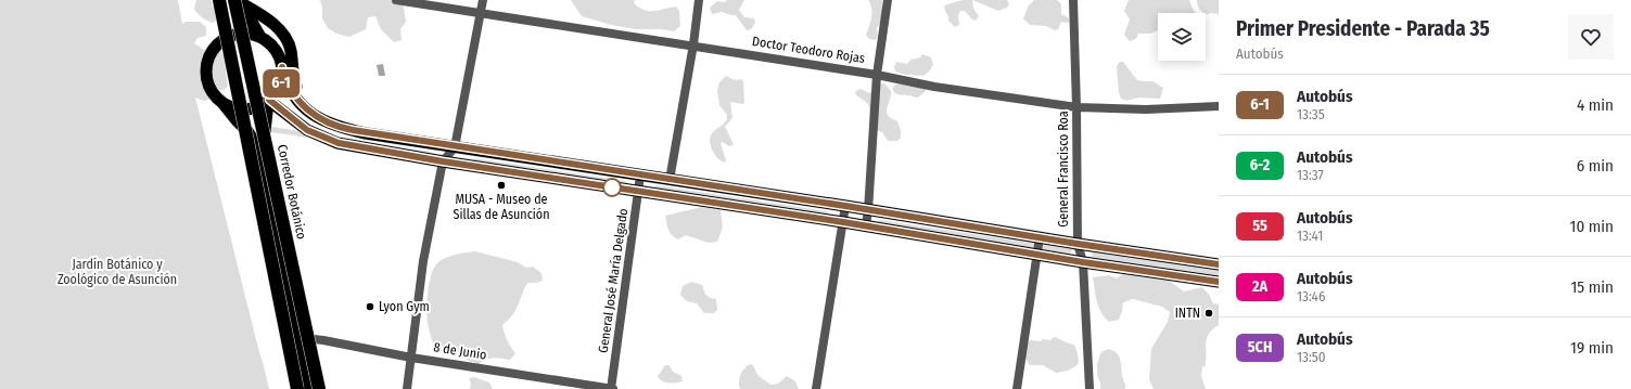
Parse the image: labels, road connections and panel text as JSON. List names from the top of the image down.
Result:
{
  "streets": {
    "highway": ["Corredor Botánico"],
    "street": [
      "Doctor Teodoro Rojas",
      "General Francisco Roa",
      "General José María Delgado",
      "8 de Junio"
    ]
  },
  "crossings": [
    ["Doctor Teodoro Rojas", "General Francisco Roa"],
    ["General José María Delgado", "8 de Junio"]
  ],
  "parks": ["Jardín Botánico y Zoológico de Asunción"],
  "places": ["MUSA - Museo de Sillas de Asunción", "Lyon Gym", "INTN"],
  "lines": ["bus line 6-1"],
  "page": {
    "on_map": "6-1",
    "heading": ["Primer Presidente - Parada 35", "Autobús"],
    "list": [
      {
        "mark": "6-1",
        "name": "Autobús",
        "note": "13:35",
        "value": "4 min"
      },
      {
        "mark": "6-2",
        "name": "Autobús",
        "note": "13:37",
        "value": "6 min"
      },
      {
        "mark": "55",
        "name": "Autobús",
        "note": "13:41",
        "value": "10 min"
      },
      {
        "mark": "2A",
        "name": "Autobús",
        "note": "13:46",
        "value": "15 min"
      },
      {
        "mark": "5CH",
        "name": "Autobús",
        "note": "13:50",
        "value": "19 min"
      }
    ]
  }
}
